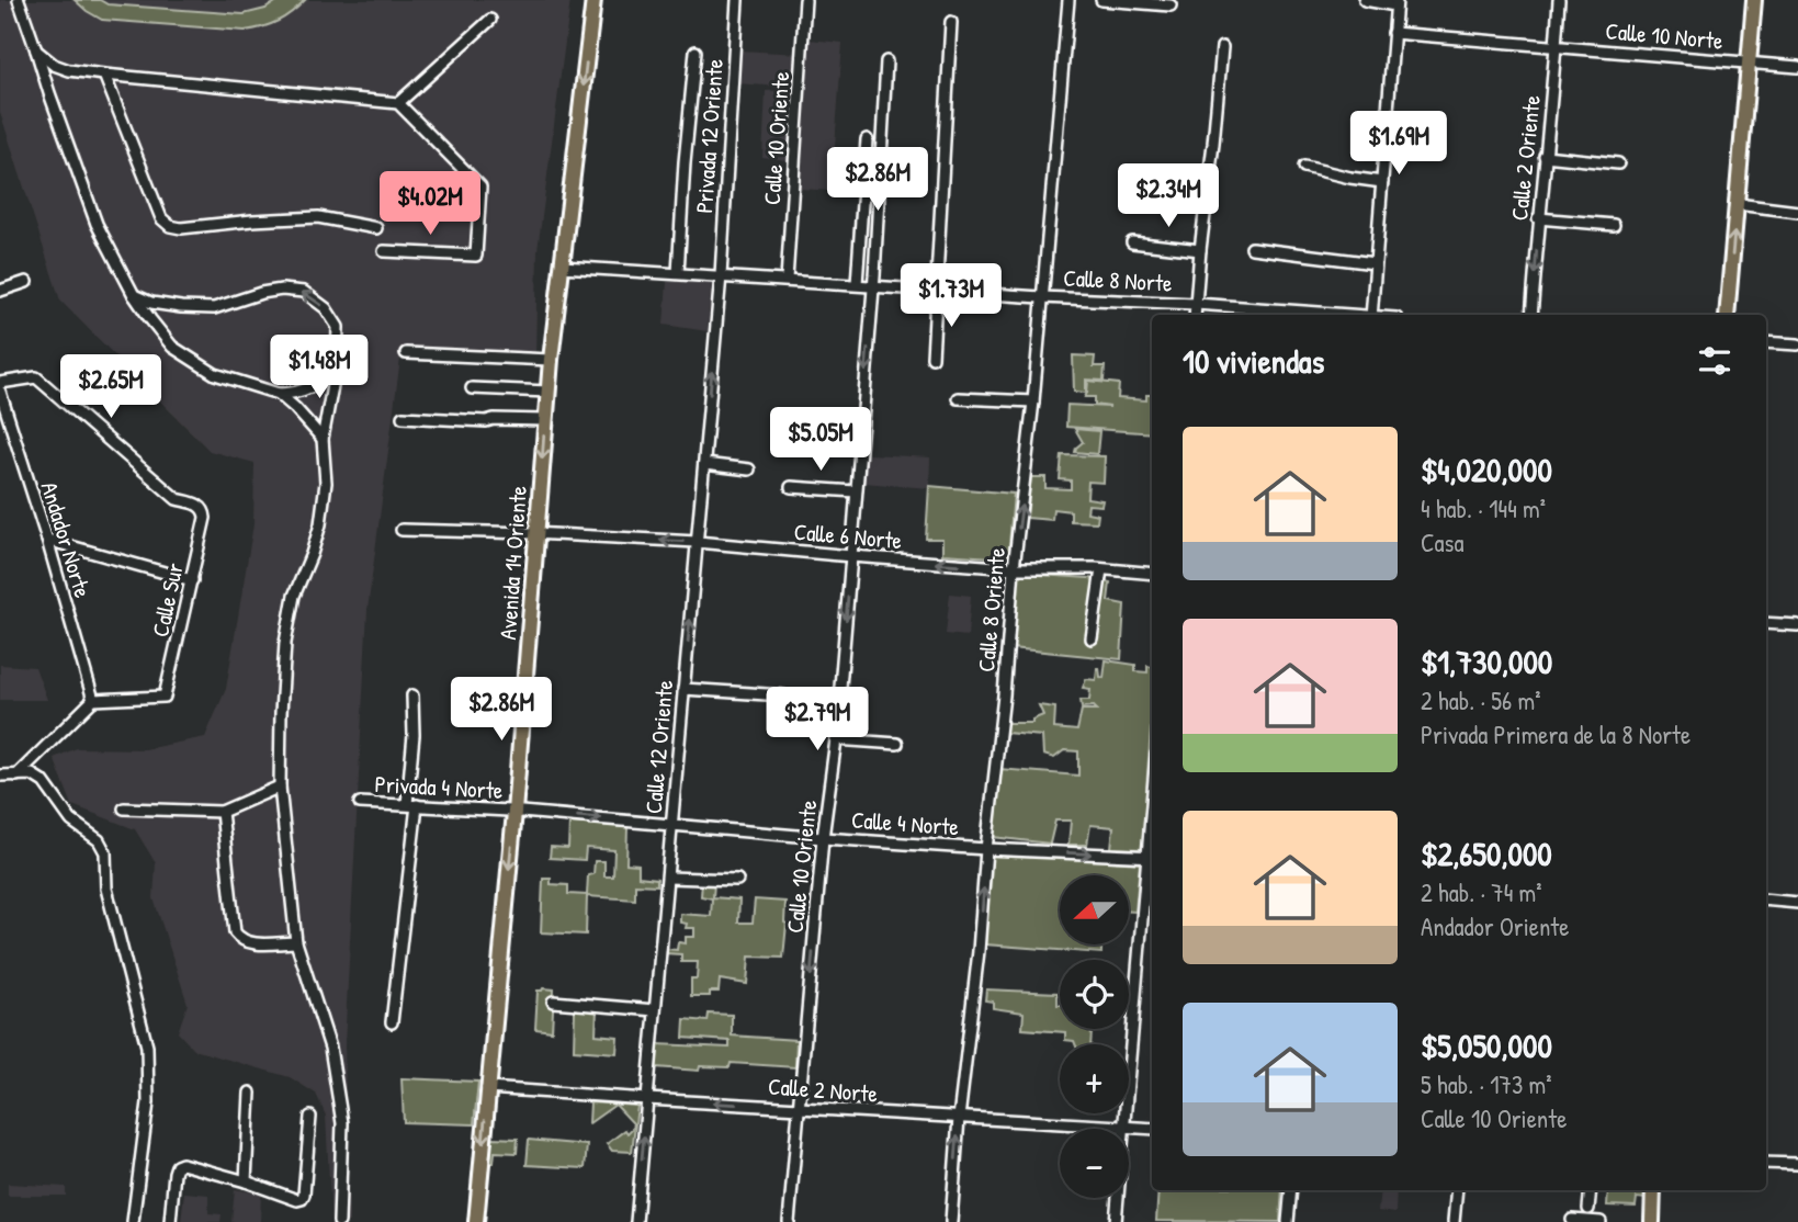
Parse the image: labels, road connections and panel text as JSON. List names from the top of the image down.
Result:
{
  "streets": {
    "main road": ["Avenida 14 Oriente"],
    "street": [
      "Calle 10 Norte",
      "Privada 12 Oriente",
      "Calle 10 Oriente",
      "Calle 2 Oriente",
      "Calle 8 Norte",
      "Calle 6 Norte",
      "Andador Norte",
      "Calle Sur",
      "Calle 8 Oriente",
      "Calle 12 Oriente",
      "Privada 4 Norte",
      "Calle 4 Norte",
      "Calle 2 Norte"
    ]
  },
  "crossings": [
    ["Calle 10 Norte", "Calle 2 Oriente"],
    ["Privada 12 Oriente", "Calle 8 Norte"],
    ["Privada 12 Oriente", "Calle 12 Oriente"],
    ["Calle 10 Oriente", "Calle 8 Norte"],
    ["Calle 10 Oriente", "Calle 6 Norte"],
    ["Calle 10 Oriente", "Calle 4 Norte"],
    ["Calle 10 Oriente", "Calle 2 Norte"],
    ["Calle 8 Norte", "Avenida 14 Oriente"],
    ["Calle 8 Norte", "Calle 8 Oriente"],
    ["Calle 8 Norte", "Calle 12 Oriente"],
    ["Calle 6 Norte", "Avenida 14 Oriente"],
    ["Calle 6 Norte", "Calle 8 Oriente"],
    ["Calle 6 Norte", "Calle 12 Oriente"],
    ["Andador Norte", "Calle Sur"],
    ["Avenida 14 Oriente", "Privada 4 Norte"],
    ["Avenida 14 Oriente", "Calle 4 Norte"],
    ["Avenida 14 Oriente", "Calle 2 Norte"],
    ["Calle 8 Oriente", "Calle 4 Norte"],
    ["Calle 8 Oriente", "Calle 2 Norte"],
    ["Calle 12 Oriente", "Calle 4 Norte"],
    ["Calle 12 Oriente", "Calle 2 Norte"],
    ["Privada 4 Norte", "Calle 4 Norte"]
  ],
  "one_way": [
    "Calle 10 Oriente",
    "Calle 6 Norte",
    "Avenida 14 Oriente",
    "Calle 8 Oriente",
    "Calle 12 Oriente",
    "Calle 4 Norte"
  ],
  "north": "left",
  "page": {
    "price": [
      "$1.69M",
      "$2.86M",
      "$2.34M",
      "$4.02M",
      "$1.73M",
      "$1.48M",
      "$2.65M",
      "$5.05M",
      "$2.86M",
      "$2.79M"
    ],
    "heading": "10 viviendas",
    "list": [
      {
        "name": "$4,020,000",
        "note": "4 hab. · 144 m² · Casa"
      },
      {
        "name": "$1,730,000",
        "note": "2 hab. · 56 m² · Privada Primera de la 8 Norte"
      },
      {
        "name": "$2,650,000",
        "note": "2 hab. · 74 m² · Andador Oriente"
      },
      {
        "name": "$5,050,000",
        "note": "5 hab. · 173 m² · Calle 10 Oriente"
      }
    ],
    "map_buttons": ["+", "−"]
  }
}
